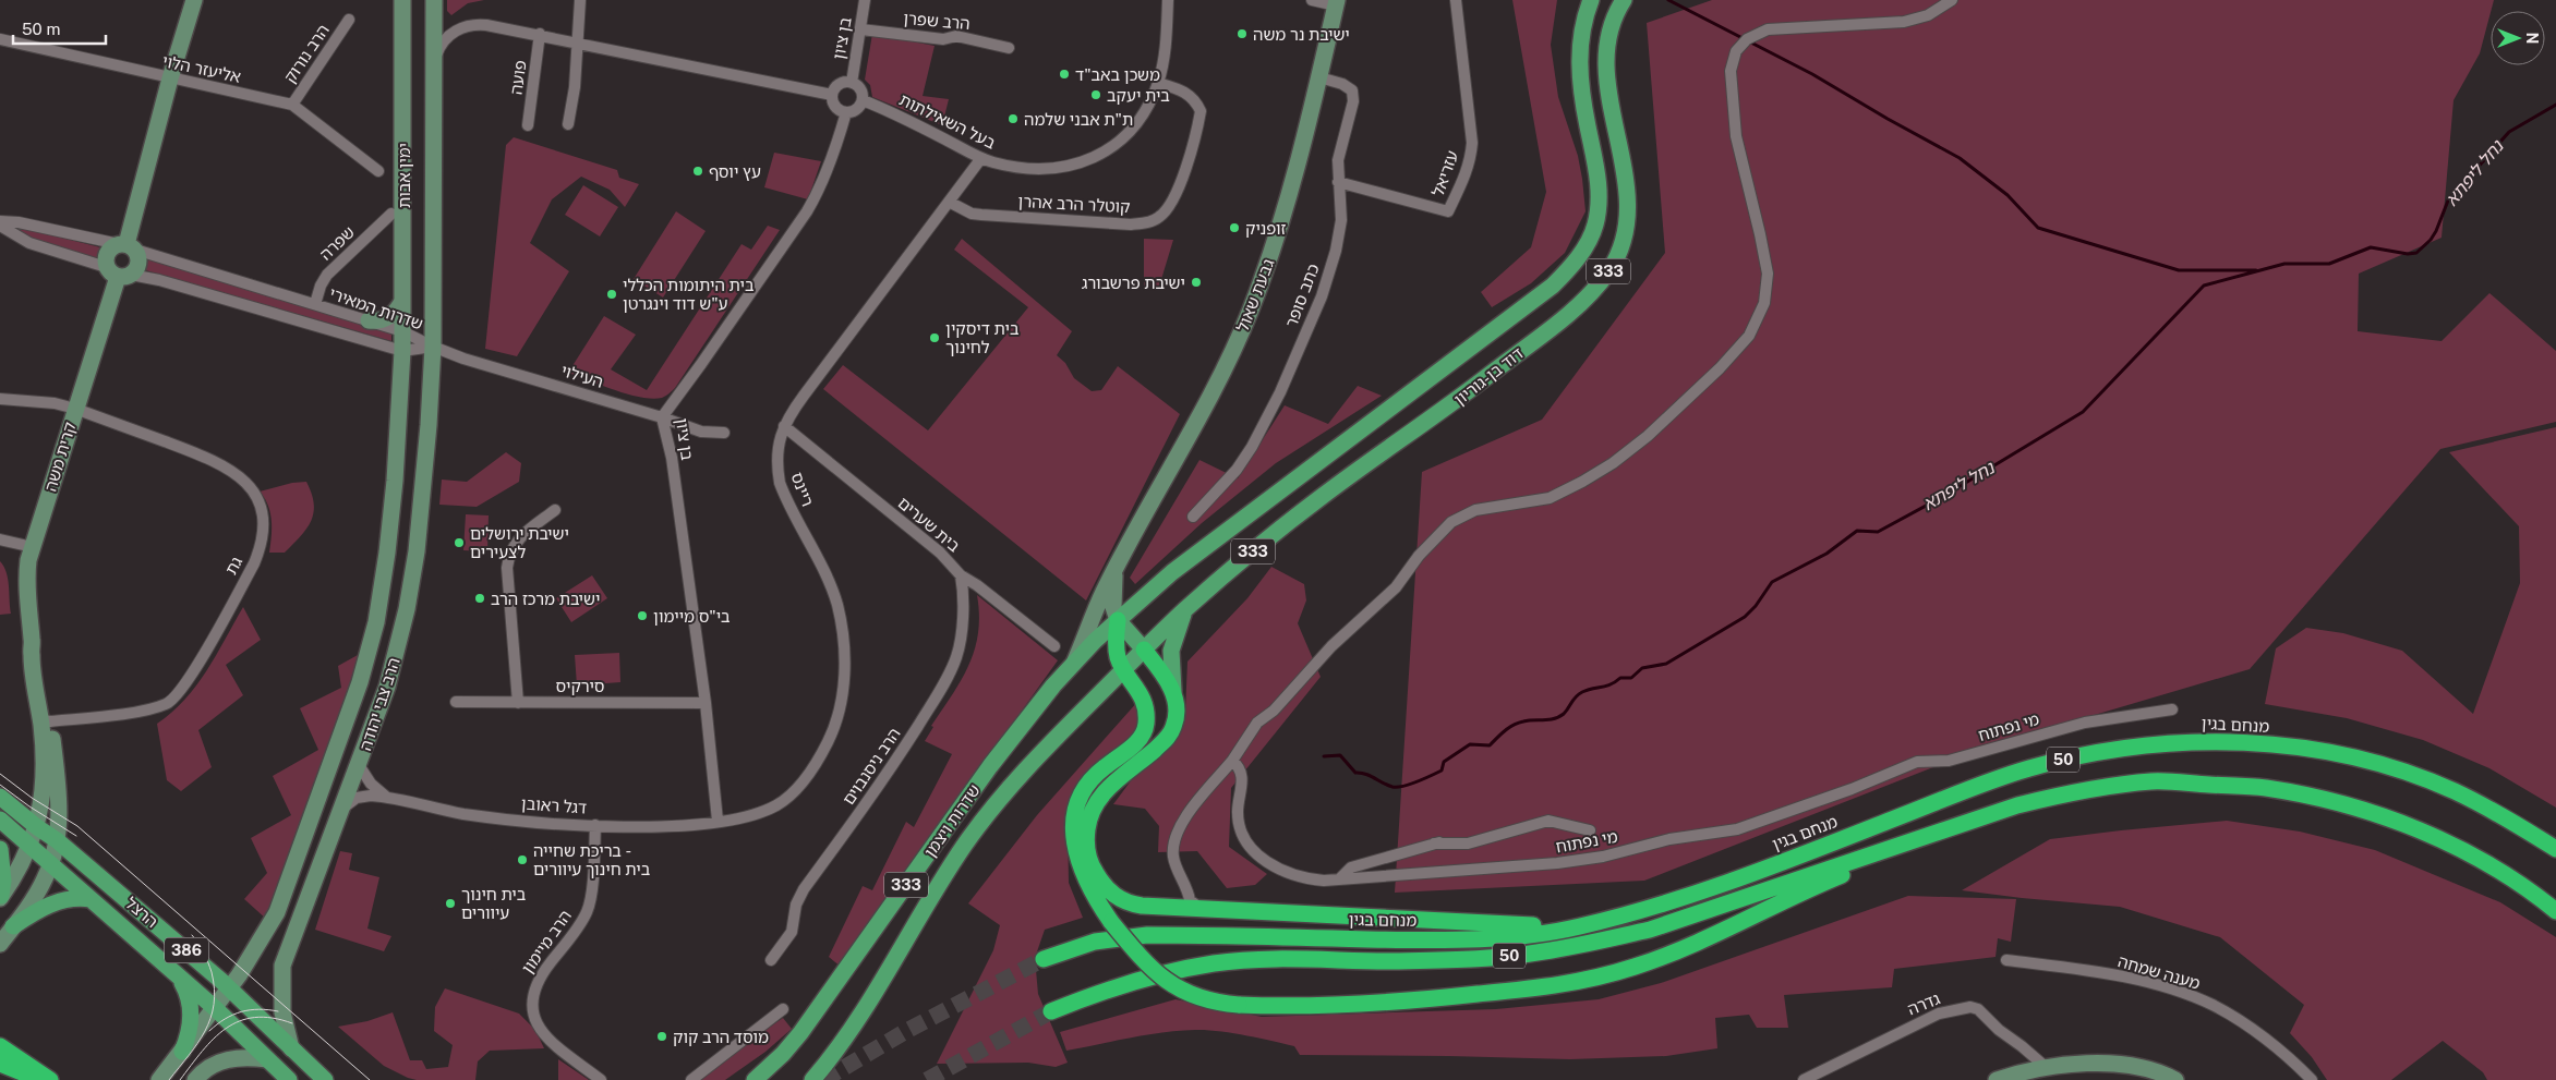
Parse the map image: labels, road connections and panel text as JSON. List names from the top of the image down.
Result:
{
  "streets": {
    "highway": ["מנחם בגין", "50"],
    "main road": [
      "333",
      "דוד בן-גוריון",
      "שדרות ויצמן",
      "הרצל",
      "386"
    ],
    "street": [
      "הרב שפרן",
      "בן ציון",
      "הרב נורוק",
      "אליעזר הלוי",
      "פועה",
      "בעל השאילתות",
      "עזריאל",
      "ימין אבות",
      "קוטלר הרב אהרן",
      "שפרה",
      "גבעת שאול",
      "כתב סופר",
      "שדרות המאירי",
      "העילוי",
      "קרית משה",
      "ריינס",
      "בית שערים",
      "גת",
      "סירקיס",
      "הרב צבי יהודה",
      "מי נפתוח",
      "הרב ניסנבוים",
      "דגל ראובן",
      "הרב מיימון",
      "מענה שמחה",
      "גדרה"
    ]
  },
  "crossings": [
    ["הרב שפרן", "בן ציון"],
    ["בן ציון", "בעל השאילתות"],
    ["בן ציון", "העילוי"],
    ["בן ציון", "ריינס"],
    ["בן ציון", "סירקיס"],
    ["בן ציון", "דגל ראובן"],
    ["הרב נורוק", "אליעזר הלוי"],
    ["בעל השאילתות", "קוטלר הרב אהרן"],
    ["בעל השאילתות", "ריינס"],
    ["עזריאל", "כתב סופר"],
    ["ימין אבות", "שדרות המאירי"],
    ["ימין אבות", "העילוי"],
    ["ימין אבות", "הרב צבי יהודה"],
    ["קוטלר הרב אהרן", "ריינס"],
    ["שפרה", "שדרות המאירי"],
    ["גבעת שאול", "כתב סופר"],
    ["גבעת שאול", "דוד בן-גוריון"],
    ["גבעת שאול", "שדרות ויצמן"],
    ["שדרות המאירי", "העילוי"],
    ["שדרות המאירי", "קרית משה"],
    ["שדרות המאירי", "הרב צבי יהודה"],
    ["העילוי", "הרב צבי יהודה"],
    ["דוד בן-גוריון", "שדרות ויצמן"],
    ["קרית משה", "גת"],
    ["קרית משה", "הרצל"],
    ["ריינס", "בית שערים"],
    ["ריינס", "דגל ראובן"],
    ["בית שערים", "הרב ניסנבוים"],
    ["הרב צבי יהודה", "דגל ראובן"],
    ["הרב צבי יהודה", "הרצל"],
    ["דגל ראובן", "הרב מיימון"]
  ],
  "water": ["נחל ליפתא"],
  "places": [
    "ישיבת נר משה",
    "משכן באב\"ד",
    "בית יעקב",
    "ת\"ת אבני שלמה",
    "עץ יוסף",
    "זופניק",
    "ישיבת פרשבורג",
    "בית היתומות הכללי ע\"ש דוד וינגרטן",
    "בית דיסקין לחינוך",
    "ישיבת ירושלים לצעירים",
    "ישיבת מרכז הרב",
    "בי\"ס מיימון",
    "בריכת שחייה - בית חינוך עיוורים",
    "בית חינוך עיוורים",
    "מוסד הרב קוק"
  ],
  "scale_bar": "50 m",
  "north": "right"
}
